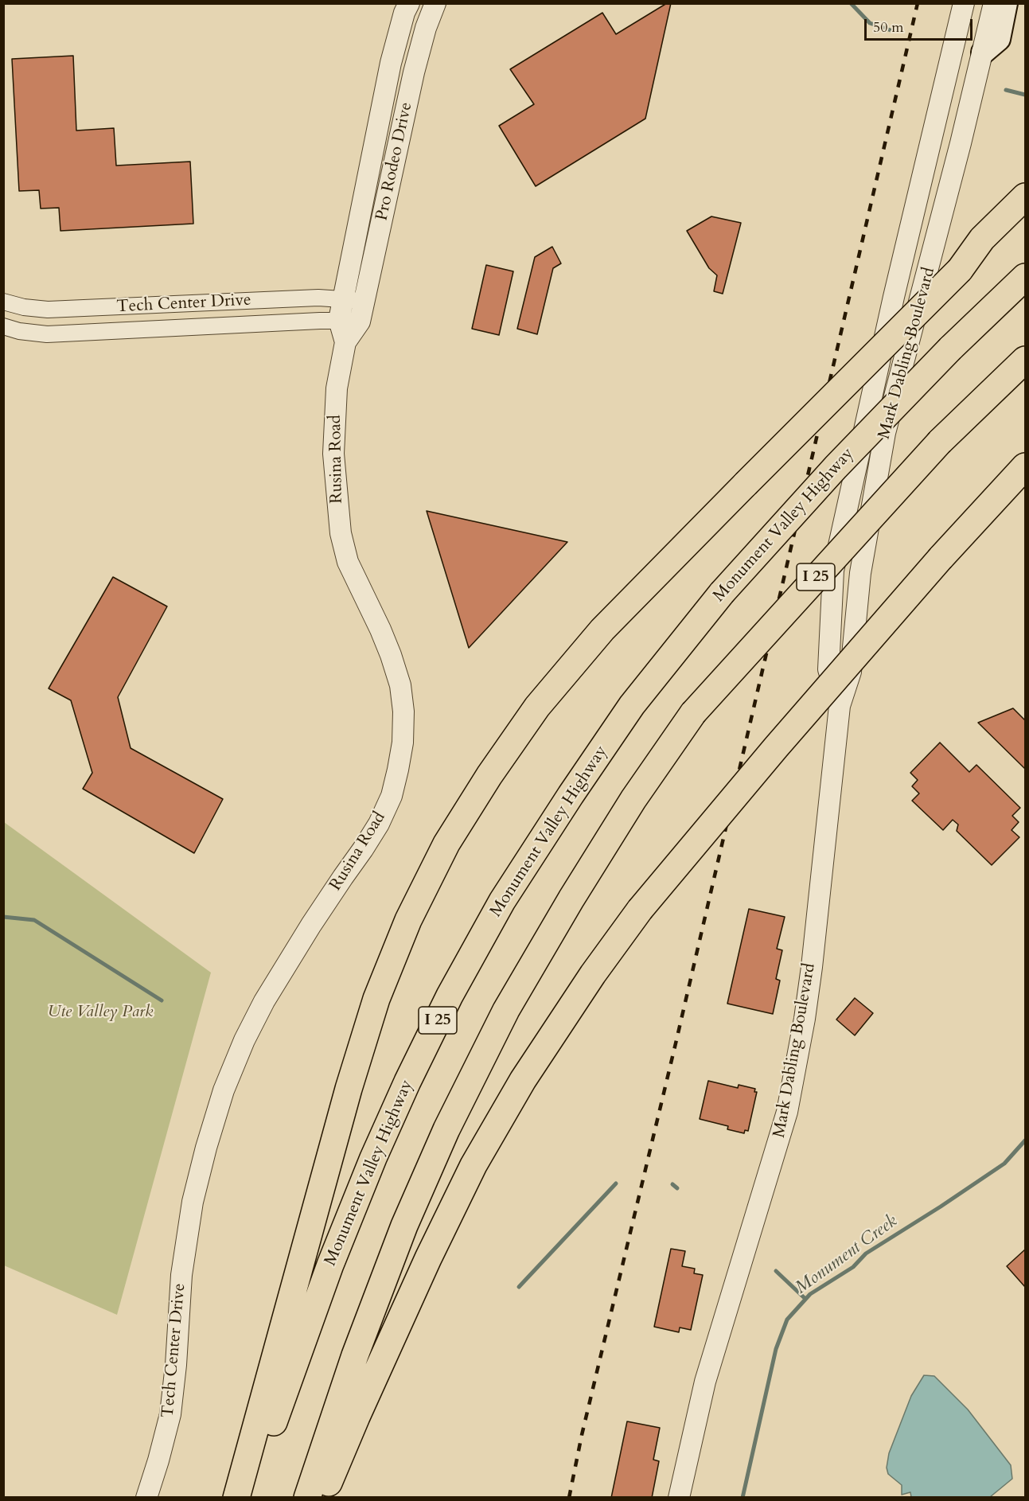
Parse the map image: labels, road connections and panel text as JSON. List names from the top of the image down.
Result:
{
  "streets": {
    "highway": ["Monument Valley Highway", "I 25"],
    "street": [
      "Pro Rodeo Drive",
      "Tech Center Drive",
      "Mark Dabling Boulevard",
      "Rusina Road"
    ]
  },
  "crossings": [
    ["Pro Rodeo Drive", "Tech Center Drive"],
    ["Pro Rodeo Drive", "Rusina Road"],
    ["Tech Center Drive", "Rusina Road"]
  ],
  "water": ["Monument Creek"],
  "parks": ["Ute Valley Park"],
  "scale_bar": "50 m"
}
